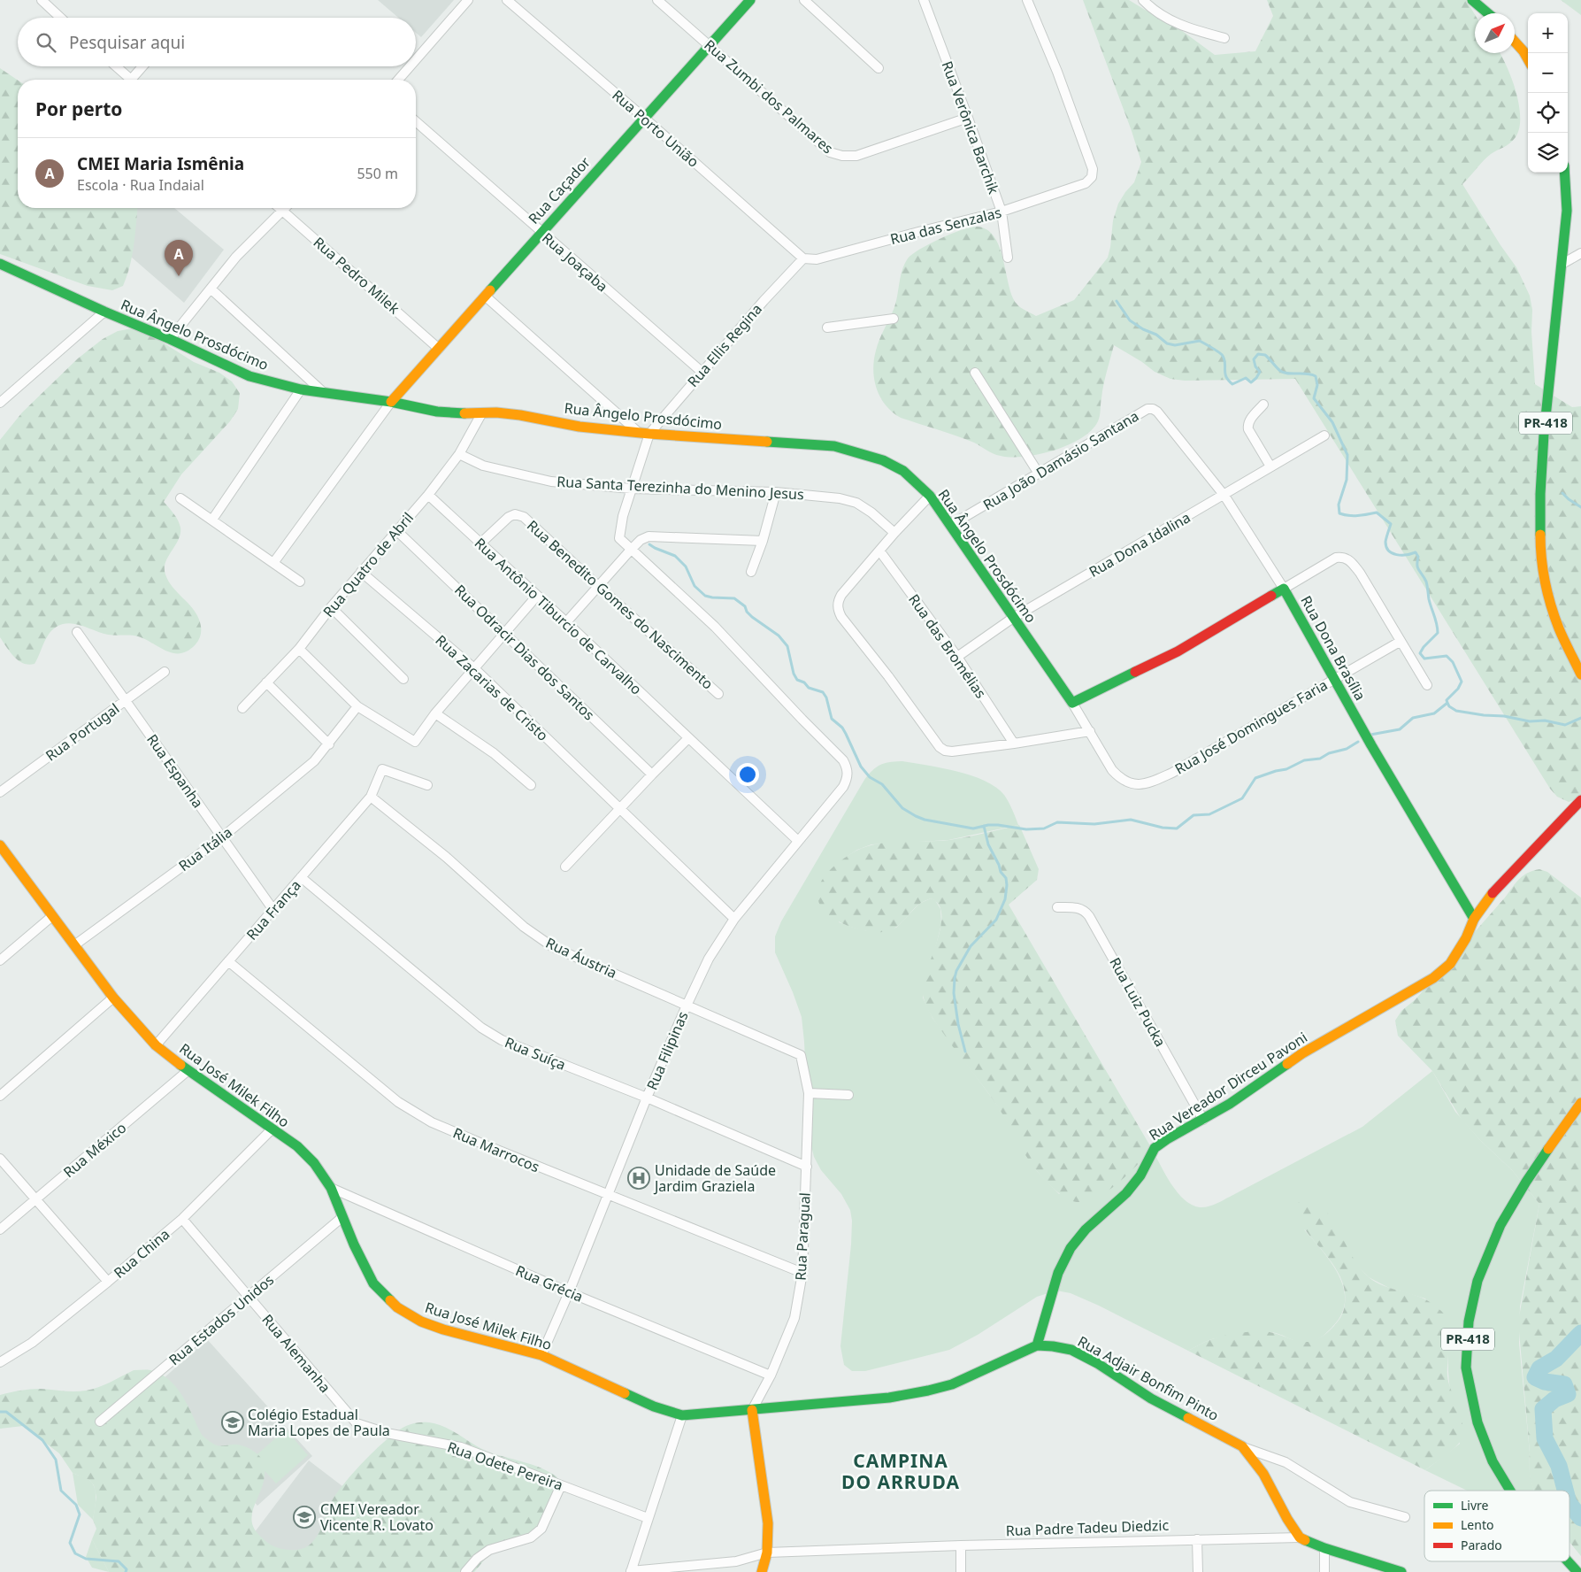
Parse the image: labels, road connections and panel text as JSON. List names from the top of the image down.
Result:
{
  "streets": {
    "main road": [
      "Rua Caçador",
      "Rua Ângelo Prosdócimo",
      "PR-418",
      "Rua Dona Brasília",
      "Rua José Milek Filho",
      "Rua Vereador Dirceu Pavoni",
      "Rua Adjair Bonfim Pinto",
      "Rua Padre Tadeu Diedzic"
    ],
    "street": [
      "Rua Zumbi dos Palmares",
      "Rua Verônica Barchik",
      "Rua Porto União",
      "Rua das Senzalas",
      "Rua Joaçaba",
      "Rua Pedro Milek",
      "Rua Ellis Regina",
      "Rua João Damásio Santana",
      "Rua Santa Terezinha do Menino Jesus",
      "Rua Dona Idalina",
      "Rua Quatro de Abril",
      "Rua Benedito Gomes do Nascimento",
      "Rua Antônio Tiburcio de Carvalho",
      "Rua das Bromélias",
      "Rua Odracir Dias dos Santos",
      "Rua Zacarias de Cristo",
      "Rua José Domingues Faria",
      "Rua Portugal",
      "Rua Espanha",
      "Rua Itália",
      "Rua França",
      "Rua Áustria",
      "Rua Luiz Pucka",
      "Rua Filipinas",
      "Rua Suíça",
      "Rua México",
      "Rua Marrocos",
      "Rua Paragual",
      "Rua China",
      "Rua Grécia",
      "Rua Estados Unidos",
      "Rua Alemanha",
      "Rua Odete Pereira"
    ]
  },
  "crossings": [
    ["Rua Zumbi dos Palmares", "Rua Verônica Barchik"],
    ["Rua Zumbi dos Palmares", "Rua Caçador"],
    ["Rua Verônica Barchik", "Rua das Senzalas"],
    ["Rua Porto União", "Rua Caçador"],
    ["Rua Porto União", "Rua das Senzalas"],
    ["Rua Porto União", "Rua Ellis Regina"],
    ["Rua Caçador", "Rua Joaçaba"],
    ["Rua Caçador", "Rua Pedro Milek"],
    ["Rua Caçador", "Rua Ângelo Prosdócimo"],
    ["Rua das Senzalas", "Rua Ellis Regina"],
    ["Rua Joaçaba", "Rua Ellis Regina"],
    ["Rua Ângelo Prosdócimo", "Rua Ellis Regina"],
    ["Rua Ângelo Prosdócimo", "Rua João Damásio Santana"],
    ["Rua Ângelo Prosdócimo", "Rua Dona Idalina"],
    ["Rua Ângelo Prosdócimo", "Rua Quatro de Abril"],
    ["Rua Ângelo Prosdócimo", "Rua José Domingues Faria"],
    ["Rua João Damásio Santana", "Rua Dona Brasília"],
    ["Rua Santa Terezinha do Menino Jesus", "Rua Quatro de Abril"],
    ["Rua Dona Idalina", "Rua das Bromélias"],
    ["Rua Dona Idalina", "Rua Dona Brasília"],
    ["Rua Quatro de Abril", "Rua Antônio Tiburcio de Carvalho"],
    ["Rua Quatro de Abril", "Rua Odracir Dias dos Santos"],
    ["Rua Quatro de Abril", "Rua Zacarias de Cristo"],
    ["Rua Benedito Gomes do Nascimento", "Rua Antônio Tiburcio de Carvalho"],
    ["Rua Antônio Tiburcio de Carvalho", "Rua Filipinas"],
    ["Rua Dona Brasília", "Rua José Domingues Faria"],
    ["Rua Dona Brasília", "Rua Vereador Dirceu Pavoni"],
    ["Rua Zacarias de Cristo", "Rua Filipinas"],
    ["Rua Portugal", "Rua Espanha"],
    ["Rua Espanha", "Rua Itália"],
    ["Rua Espanha", "Rua França"],
    ["Rua Itália", "Rua José Milek Filho"],
    ["Rua França", "Rua Áustria"],
    ["Rua França", "Rua Suíça"],
    ["Rua França", "Rua José Milek Filho"],
    ["Rua França", "Rua Marrocos"],
    ["Rua Áustria", "Rua Filipinas"],
    ["Rua Áustria", "Rua Paragual"],
    ["Rua Luiz Pucka", "Rua Vereador Dirceu Pavoni"],
    ["Rua Filipinas", "Rua Suíça"],
    ["Rua Filipinas", "Rua José Milek Filho"],
    ["Rua Filipinas", "Rua Marrocos"],
    ["Rua Filipinas", "Rua Grécia"],
    ["Rua Suíça", "Rua Paragual"],
    ["Rua José Milek Filho", "Rua México"],
    ["Rua José Milek Filho", "Rua Paragual"],
    ["Rua José Milek Filho", "Rua China"],
    ["Rua José Milek Filho", "Rua Grécia"],
    ["Rua José Milek Filho", "Rua Estados Unidos"],
    ["Rua Vereador Dirceu Pavoni", "Rua Adjair Bonfim Pinto"],
    ["Rua Marrocos", "Rua Paragual"],
    ["Rua Paragual", "Rua Grécia"],
    ["Rua China", "Rua Alemanha"],
    ["Rua Estados Unidos", "Rua Alemanha"],
    ["Rua Alemanha", "Rua Odete Pereira"],
    ["Rua Adjair Bonfim Pinto", "Rua Padre Tadeu Diedzic"]
  ],
  "districts": ["CAMPINA DO ARRUDA"],
  "places": {
    "hospital": ["Unidade de Saúde Jardim Graziela"],
    "school or university": ["Colégio Estadual Maria Lopes de Paula", "CMEI Vereador Vicente R. Lovato"]
  },
  "legend": ["Livre", "Lento", "Parado"],
  "north": "top right",
  "page": {
    "map_buttons": ["+", "−"],
    "search": "Pesquisar aqui",
    "heading": "Por perto",
    "list": [
      {
        "mark": "A",
        "name": "CMEI Maria Ismênia",
        "note": "Escola · Rua Indaial",
        "value": "550 m"
      }
    ],
    "pins": "A"
  }
}
